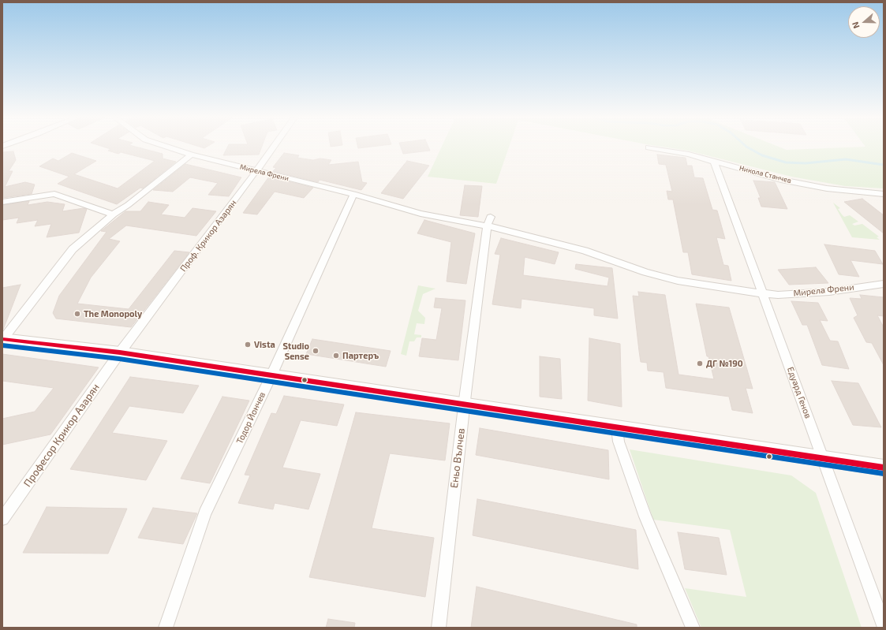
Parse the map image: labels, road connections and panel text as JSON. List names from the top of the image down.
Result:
{
  "streets": {
    "street": [
      "Мирела Френи",
      "Никола Станчев",
      "Проф. Крикор Азарян",
      "Едуард Генов",
      "Тодор Йончев",
      "Професор Крикор Азарян",
      "Еньо Вълчев"
    ]
  },
  "crossings": [
    ["Мирела Френи", "Проф. Крикор Азарян"],
    ["Мирела Френи", "Едуард Генов"],
    ["Мирела Френи", "Тодор Йончев"],
    ["Мирела Френи", "Еньо Вълчев"],
    ["Никола Станчев", "Едуард Генов"],
    ["Проф. Крикор Азарян", "Професор Крикор Азарян"]
  ],
  "places": [
    "The Monopoly",
    "Vista",
    "Studio Sense",
    "Партеръ",
    "ДГ №190"
  ],
  "north": "left"
}
